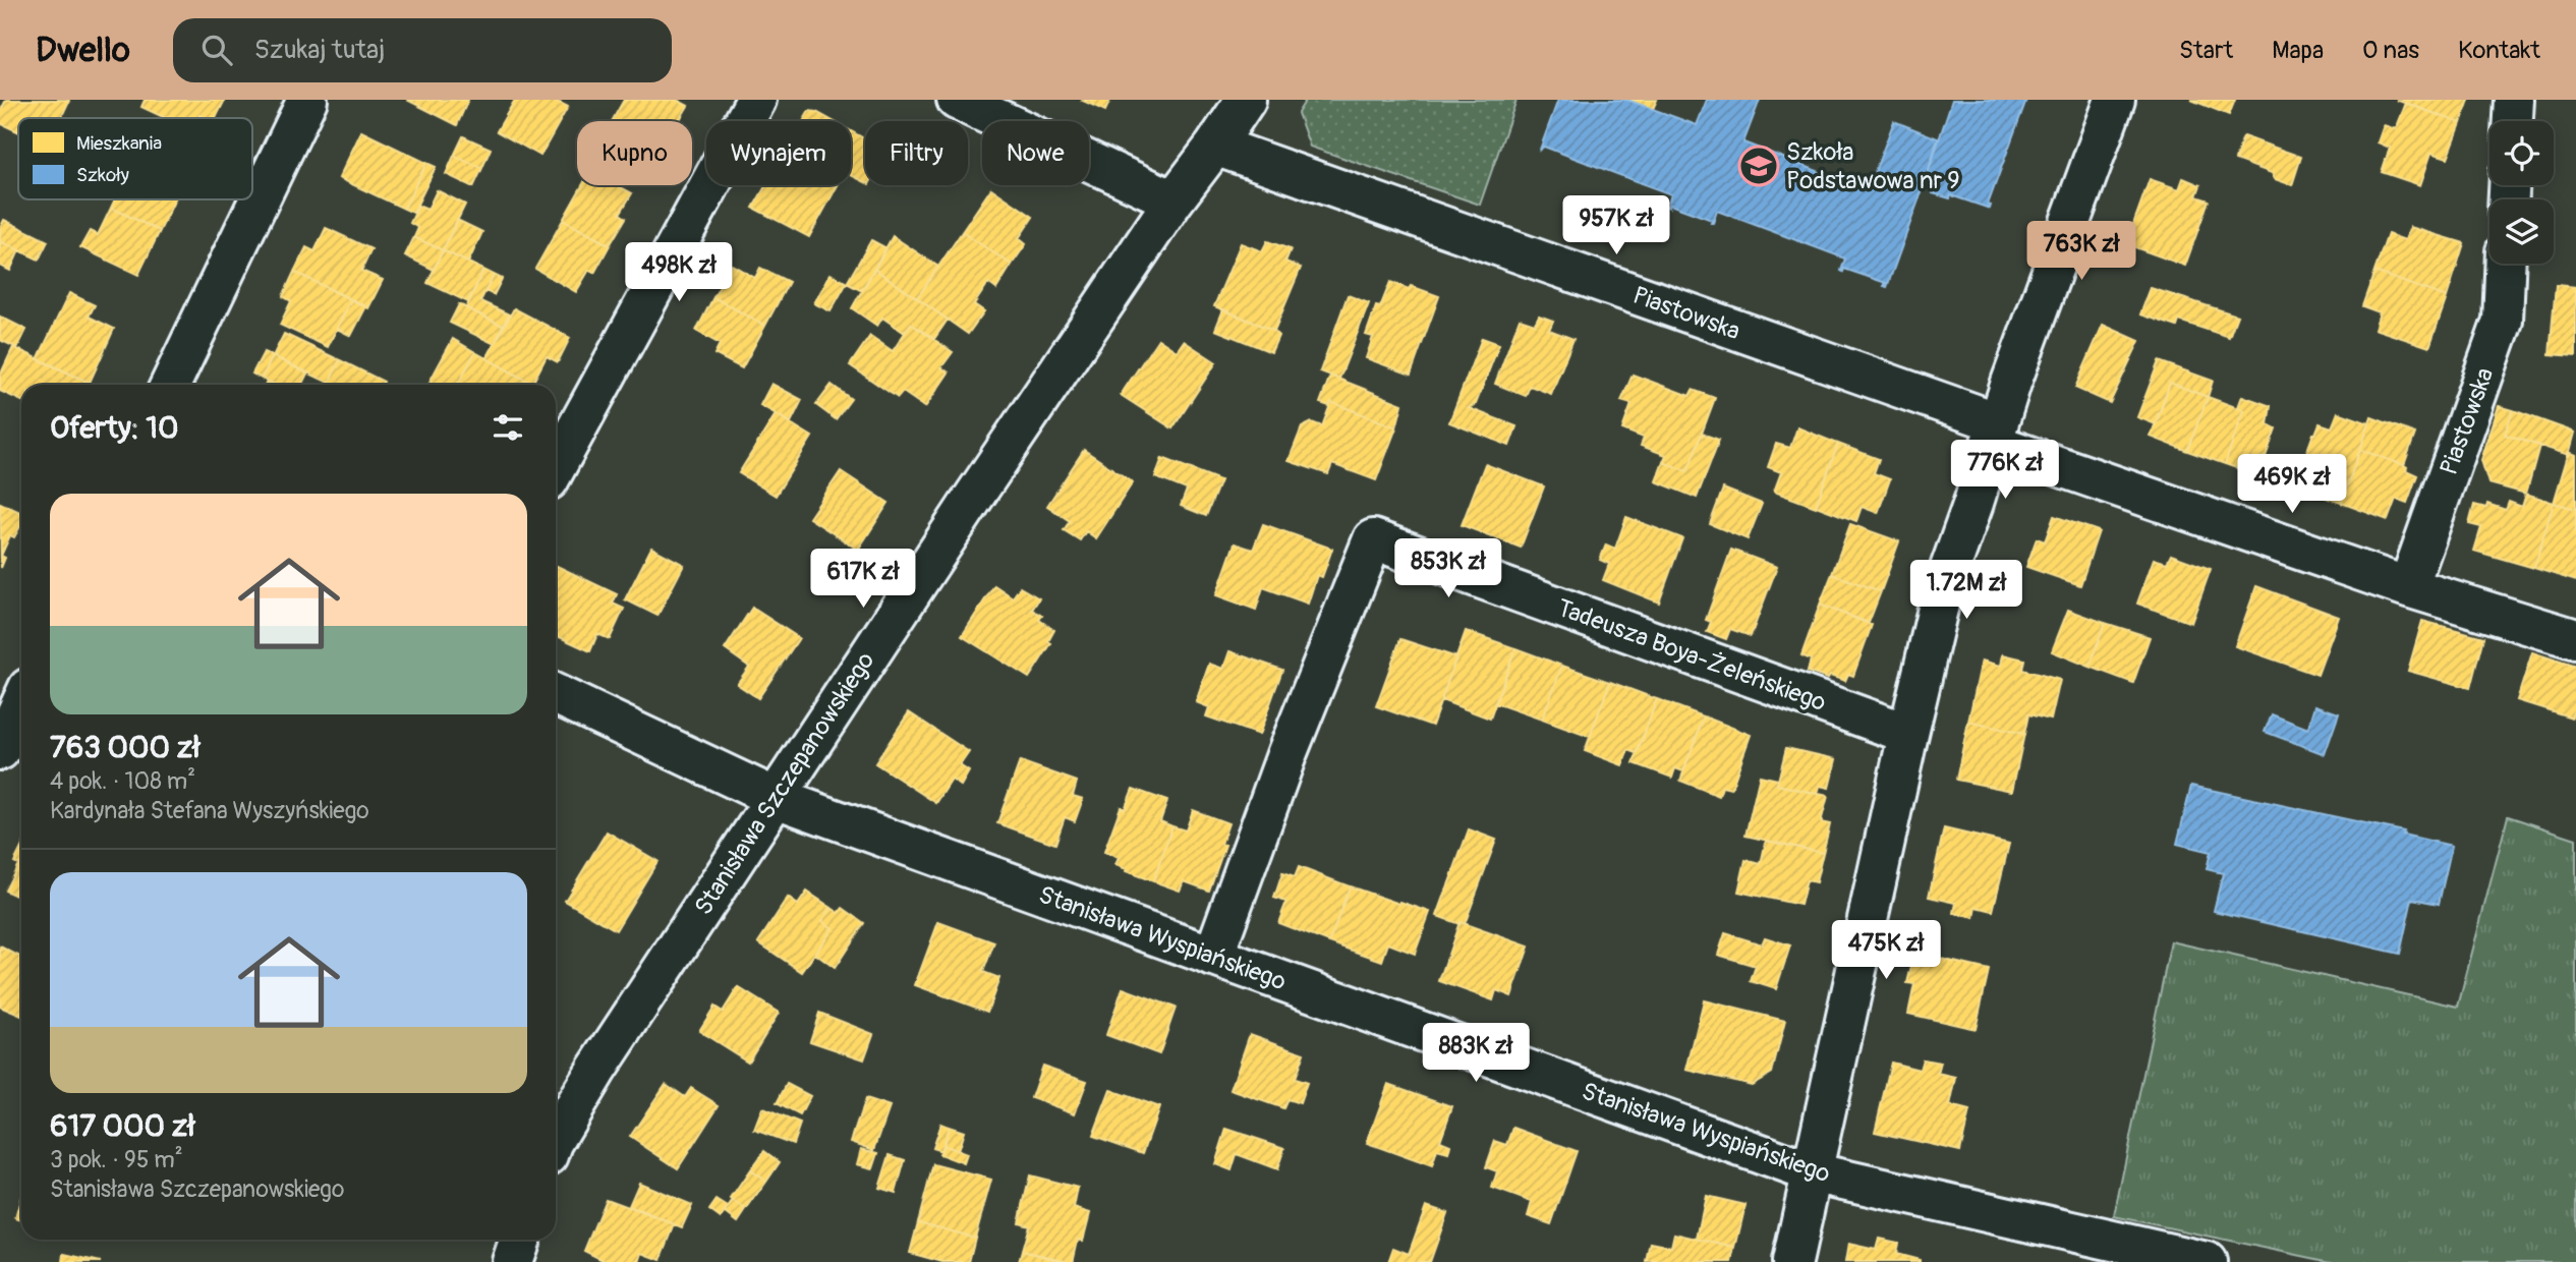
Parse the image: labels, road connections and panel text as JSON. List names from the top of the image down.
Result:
{
  "streets": {
    "street": [
      "Piastowska",
      "Tadeusza Boya-Żeleńskiego",
      "Stanisława Szczepanowskiego",
      "Stanisława Wyspiańskiego"
    ]
  },
  "crossings": [
    ["Piastowska", "Stanisława Szczepanowskiego"],
    ["Tadeusza Boya-Żeleńskiego", "Stanisława Wyspiańskiego"],
    ["Stanisława Szczepanowskiego", "Stanisława Wyspiańskiego"]
  ],
  "places": {
    "school or university": ["Szkoła Podstawowa nr 9"]
  },
  "legend": ["Mieszkania", "Szkoły"],
  "page": {
    "header": "Dwello",
    "search": "Szukaj tutaj",
    "nav": [
      "Start",
      "Mapa",
      "O nas",
      "Kontakt"
    ],
    "chip": [
      "Kupno",
      "Wynajem",
      "Filtry",
      "Nowe"
    ],
    "price": [
      "957K zł",
      "763K zł",
      "498K zł",
      "776K zł",
      "469K zł",
      "853K zł",
      "617K zł",
      "1.72M zł",
      "475K zł",
      "883K zł"
    ],
    "heading": "Oferty: 10",
    "list": [
      {
        "name": "763 000 zł",
        "note": "4 pok. · 108 m² · Kardynała Stefana Wyszyńskiego"
      },
      {
        "name": "617 000 zł",
        "note": "3 pok. · 95 m² · Stanisława Szczepanowskiego"
      }
    ]
  }
}
